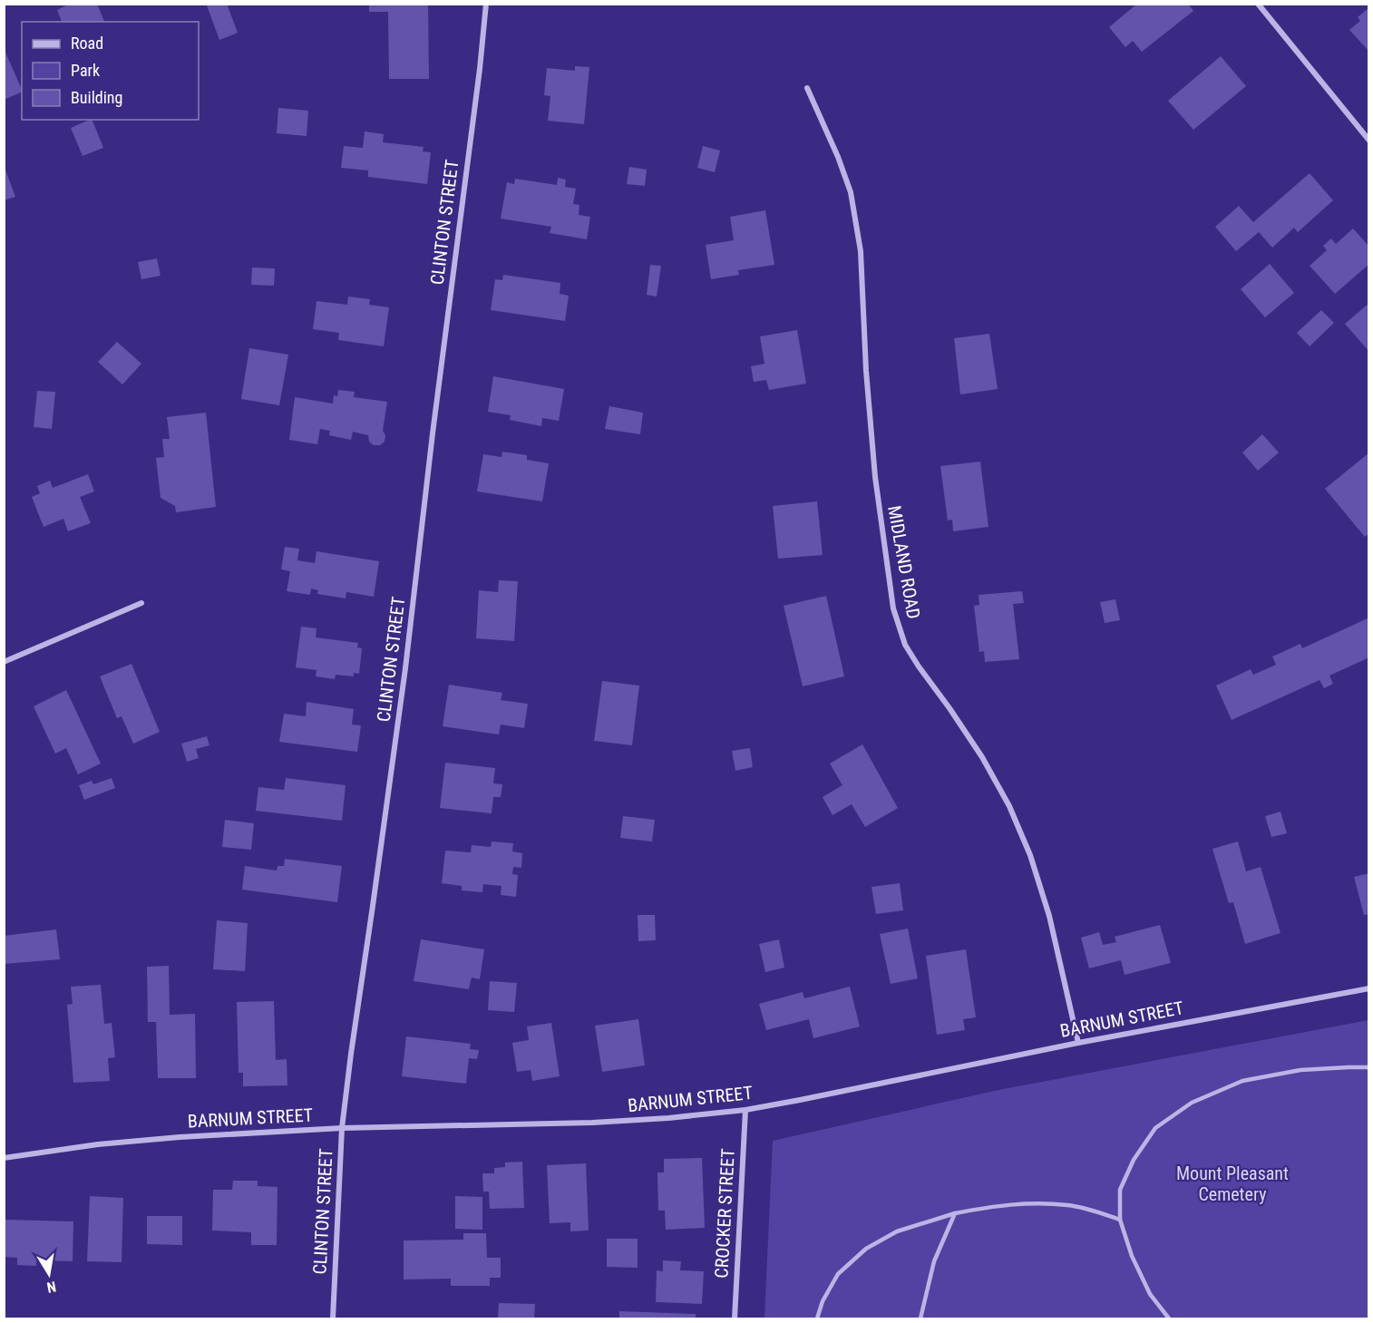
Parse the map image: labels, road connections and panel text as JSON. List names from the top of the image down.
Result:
{
  "streets": {
    "street": [
      "CLINTON STREET",
      "MIDLAND ROAD",
      "BARNUM STREET",
      "CROCKER STREET"
    ]
  },
  "crossings": [
    ["CLINTON STREET", "BARNUM STREET"],
    ["MIDLAND ROAD", "BARNUM STREET"],
    ["BARNUM STREET", "CROCKER STREET"]
  ],
  "parks": ["Mount Pleasant Cemetery"],
  "legend": ["Road", "Park", "Building"],
  "north": "bottom"
}
